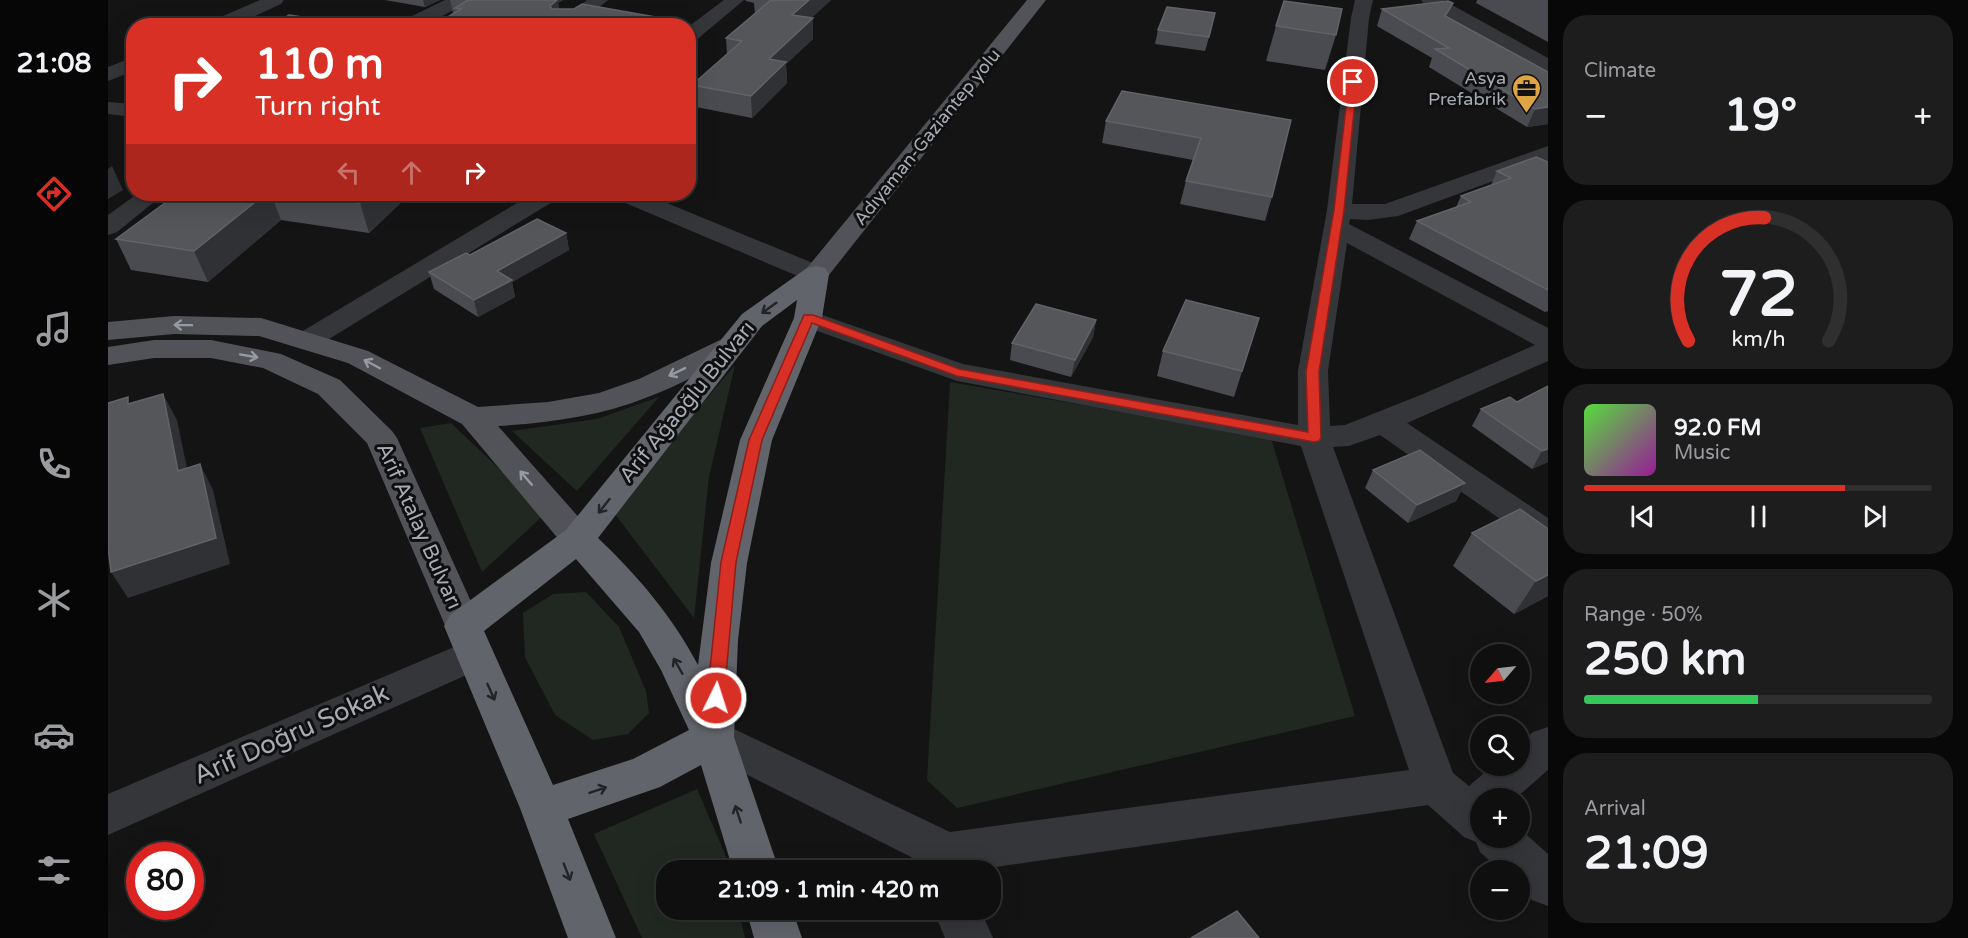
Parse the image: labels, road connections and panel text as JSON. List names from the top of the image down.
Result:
{
  "streets": {
    "highway": ["Arif Ağaoğlu Bulvarı"],
    "main road": ["Adıyaman-Gaziantep yolu", "Arif Atalay Bulvarı"],
    "street": ["Arif Doğru Sokak"]
  },
  "crossings": [
    ["Adıyaman-Gaziantep yolu", "Arif Ağaoğlu Bulvarı"],
    ["Arif Ağaoğlu Bulvarı", "Arif Atalay Bulvarı"],
    ["Arif Ağaoğlu Bulvarı", "Arif Doğru Sokak"],
    ["Arif Atalay Bulvarı", "Arif Doğru Sokak"]
  ],
  "one_way": ["Arif Ağaoğlu Bulvarı"],
  "places": {
    "office": ["Asya Prefabrik"]
  },
  "north": "bottom left",
  "page": {
    "tabs": "21:08",
    "tile": [
      "Climate",
      ["Range · 50%", "250 km"],
      ["Arrival", "21:09"]
    ],
    "turn": ["110 m", "Turn right"],
    "heat": ["−", "19°", "+"],
    "song": ["92.0 FM", "Music"],
    "map_buttons": ["+", "−"],
    "limit": "80",
    "trip": "21:09 · 1 min · 420 m",
    "gauge": ["72", "km/h"]
  }
}
